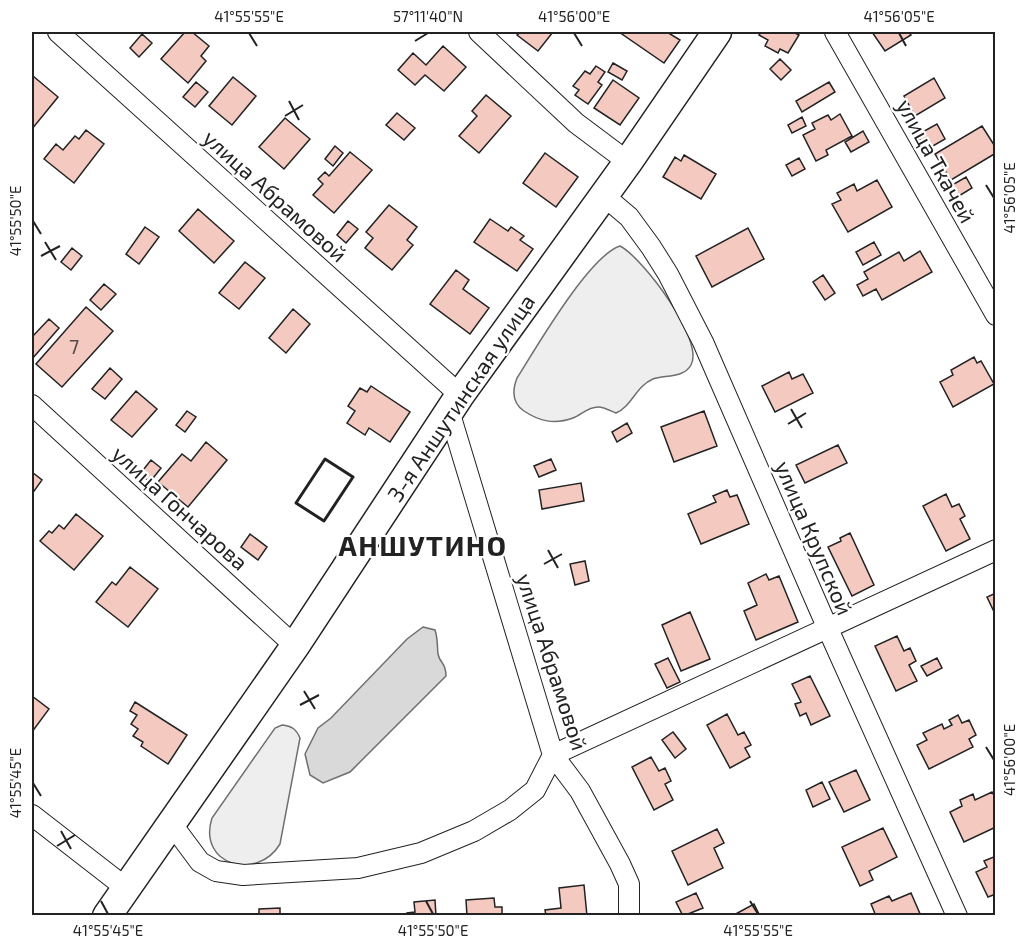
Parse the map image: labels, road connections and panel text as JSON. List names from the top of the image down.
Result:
{
  "streets": {
    "street": [
      "улица Ткачей",
      "улица Абрамовой",
      "3-я Аншутинская улица",
      "улица Гончарова",
      "улица Крупской"
    ]
  },
  "crossings": [
    ["улица Абрамовой", "3-я Аншутинская улица"],
    ["3-я Аншутинская улица", "улица Гончарова"],
    ["3-я Аншутинская улица", "улица Крупской"]
  ],
  "districts": ["АНШУТИНО"],
  "house_numbers": ["7"],
  "coordinates": [
    "41°55'55\"E",
    "57°11'40\"N",
    "41°56'00\"E",
    "41°56'05\"E",
    "41°55'50\"E",
    "41°55'45\"E"
  ]
}
